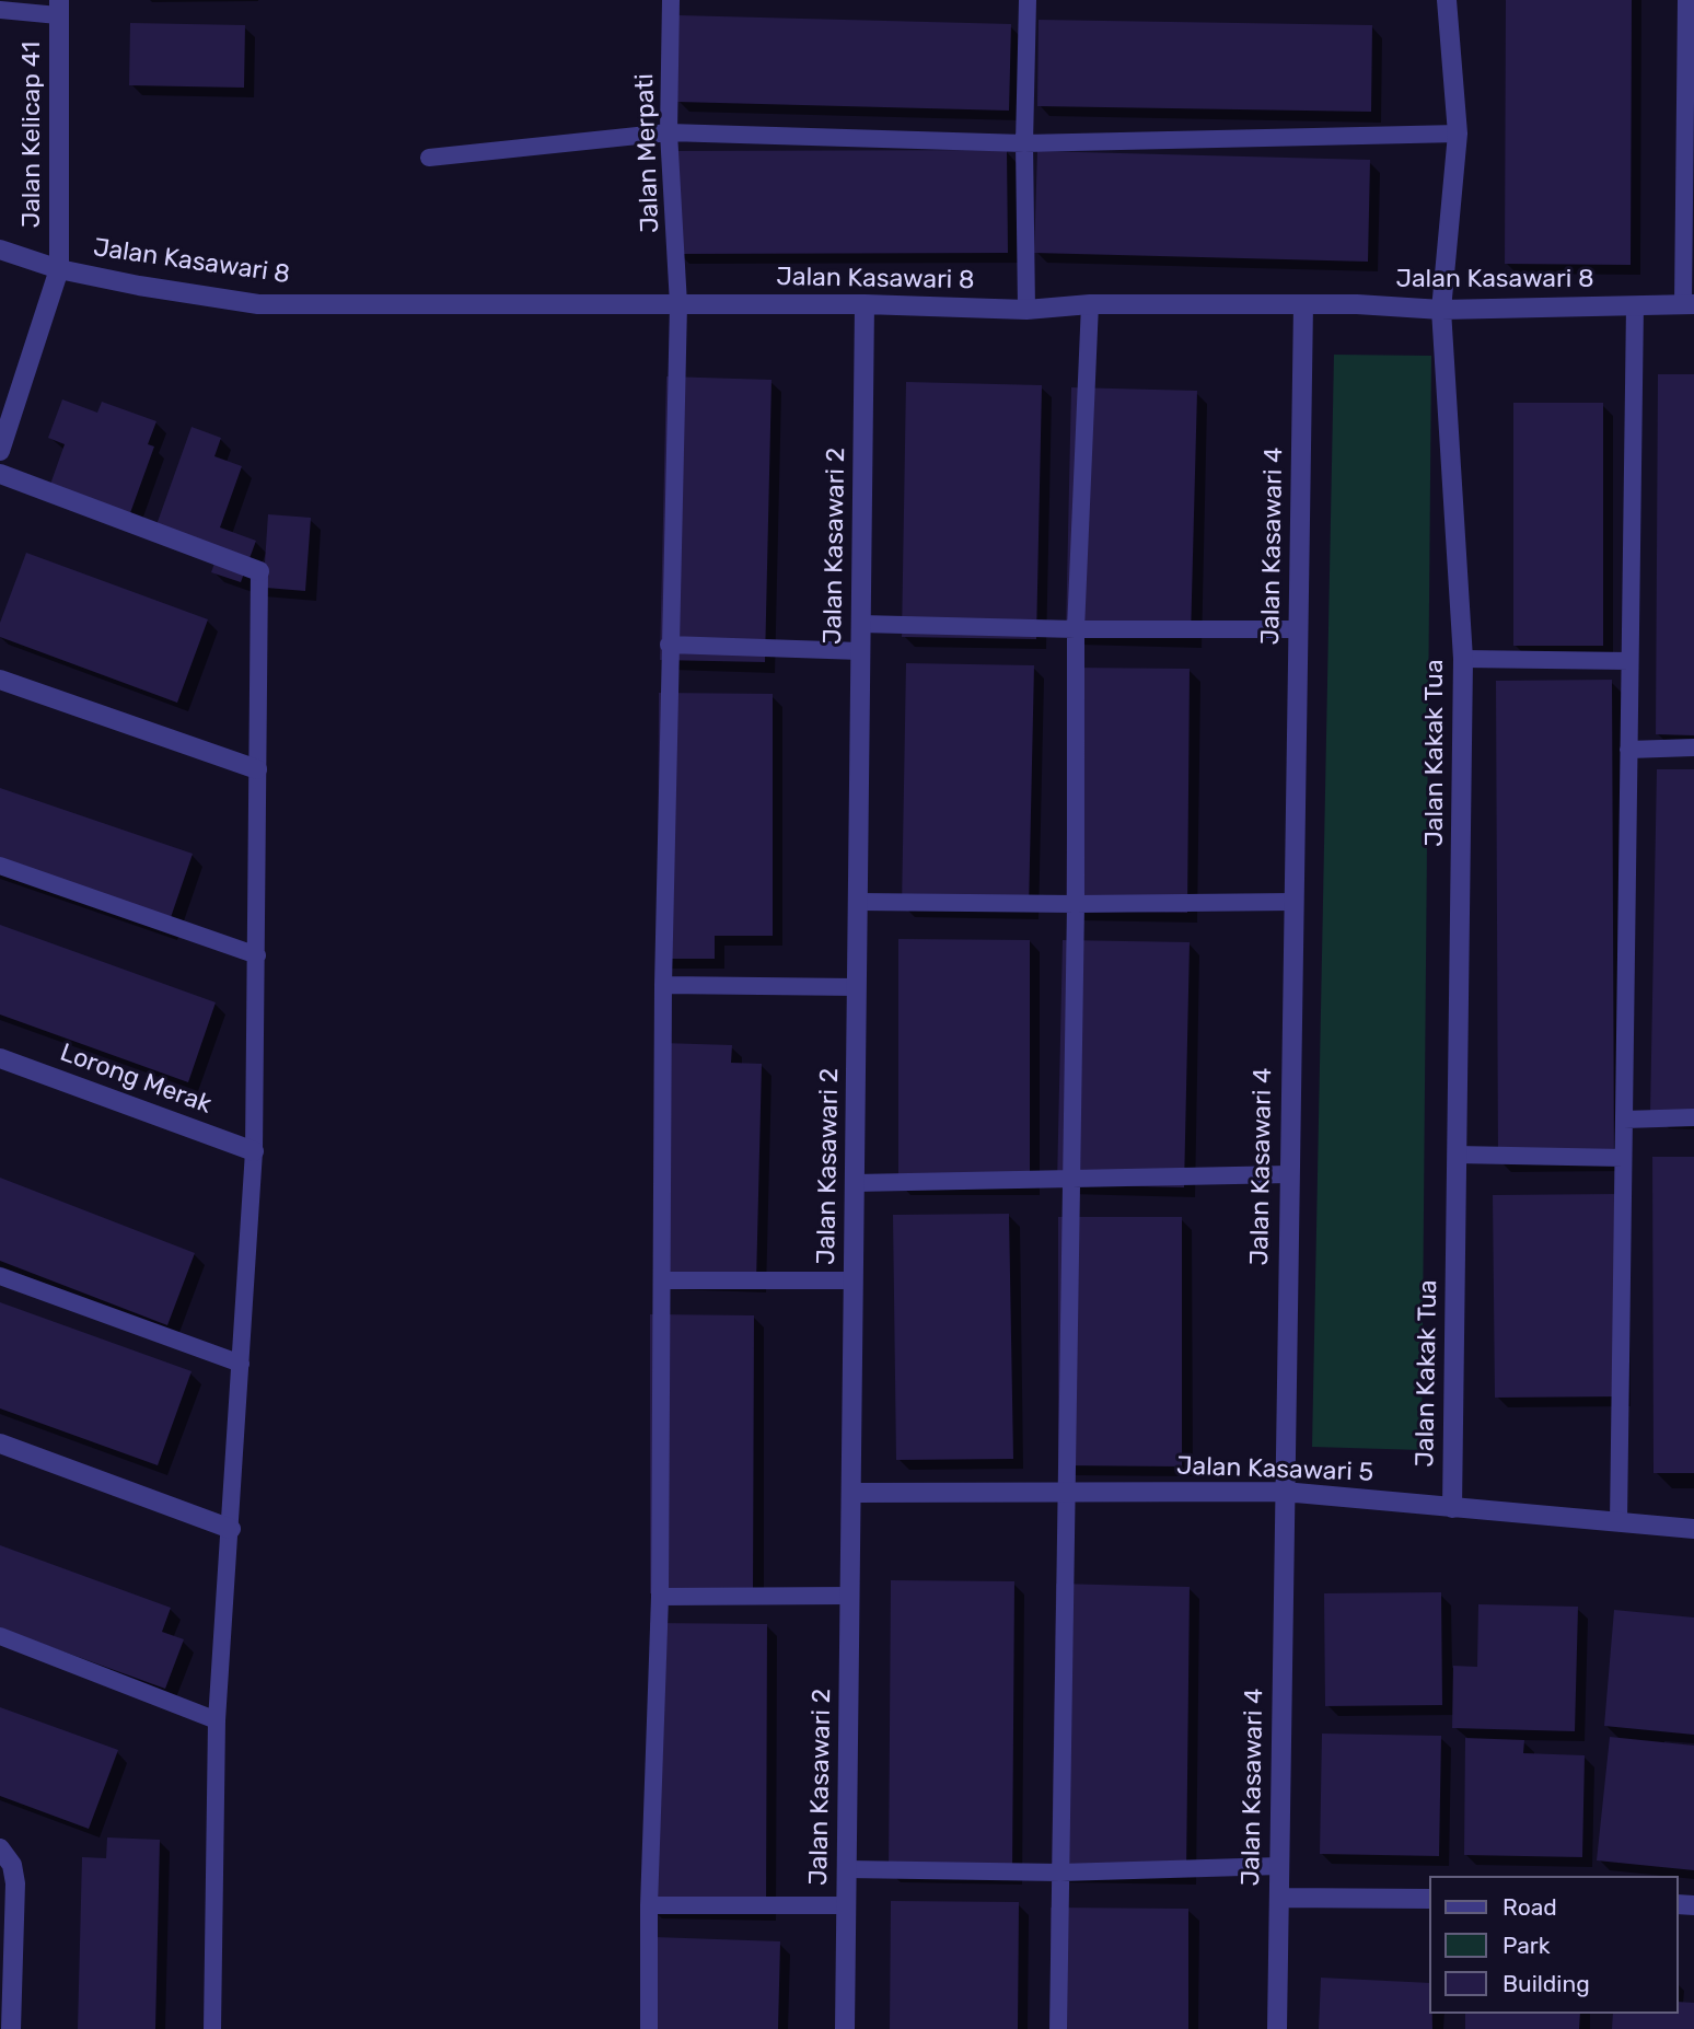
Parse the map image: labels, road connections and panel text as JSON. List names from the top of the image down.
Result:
{
  "streets": {
    "street": [
      "Jalan Kelicap 41",
      "Jalan Kasawari 8",
      "Jalan Kasawari 2",
      "Jalan Kasawari 4",
      "Jalan Kakak Tua",
      "Lorong Merak",
      "Jalan Kasawari 5"
    ],
    "lane": ["Jalan Merpati"]
  },
  "crossings": [
    ["Jalan Kelicap 41", "Jalan Kasawari 8"],
    ["Jalan Merpati", "Jalan Kasawari 8"],
    ["Jalan Kasawari 8", "Jalan Kasawari 2"],
    ["Jalan Kasawari 8", "Jalan Kasawari 4"],
    ["Jalan Kasawari 8", "Jalan Kakak Tua"],
    ["Jalan Kasawari 2", "Jalan Kasawari 5"],
    ["Jalan Kasawari 4", "Jalan Kasawari 5"],
    ["Jalan Kakak Tua", "Jalan Kasawari 5"]
  ],
  "legend": ["Road", "Park", "Building"]
}
